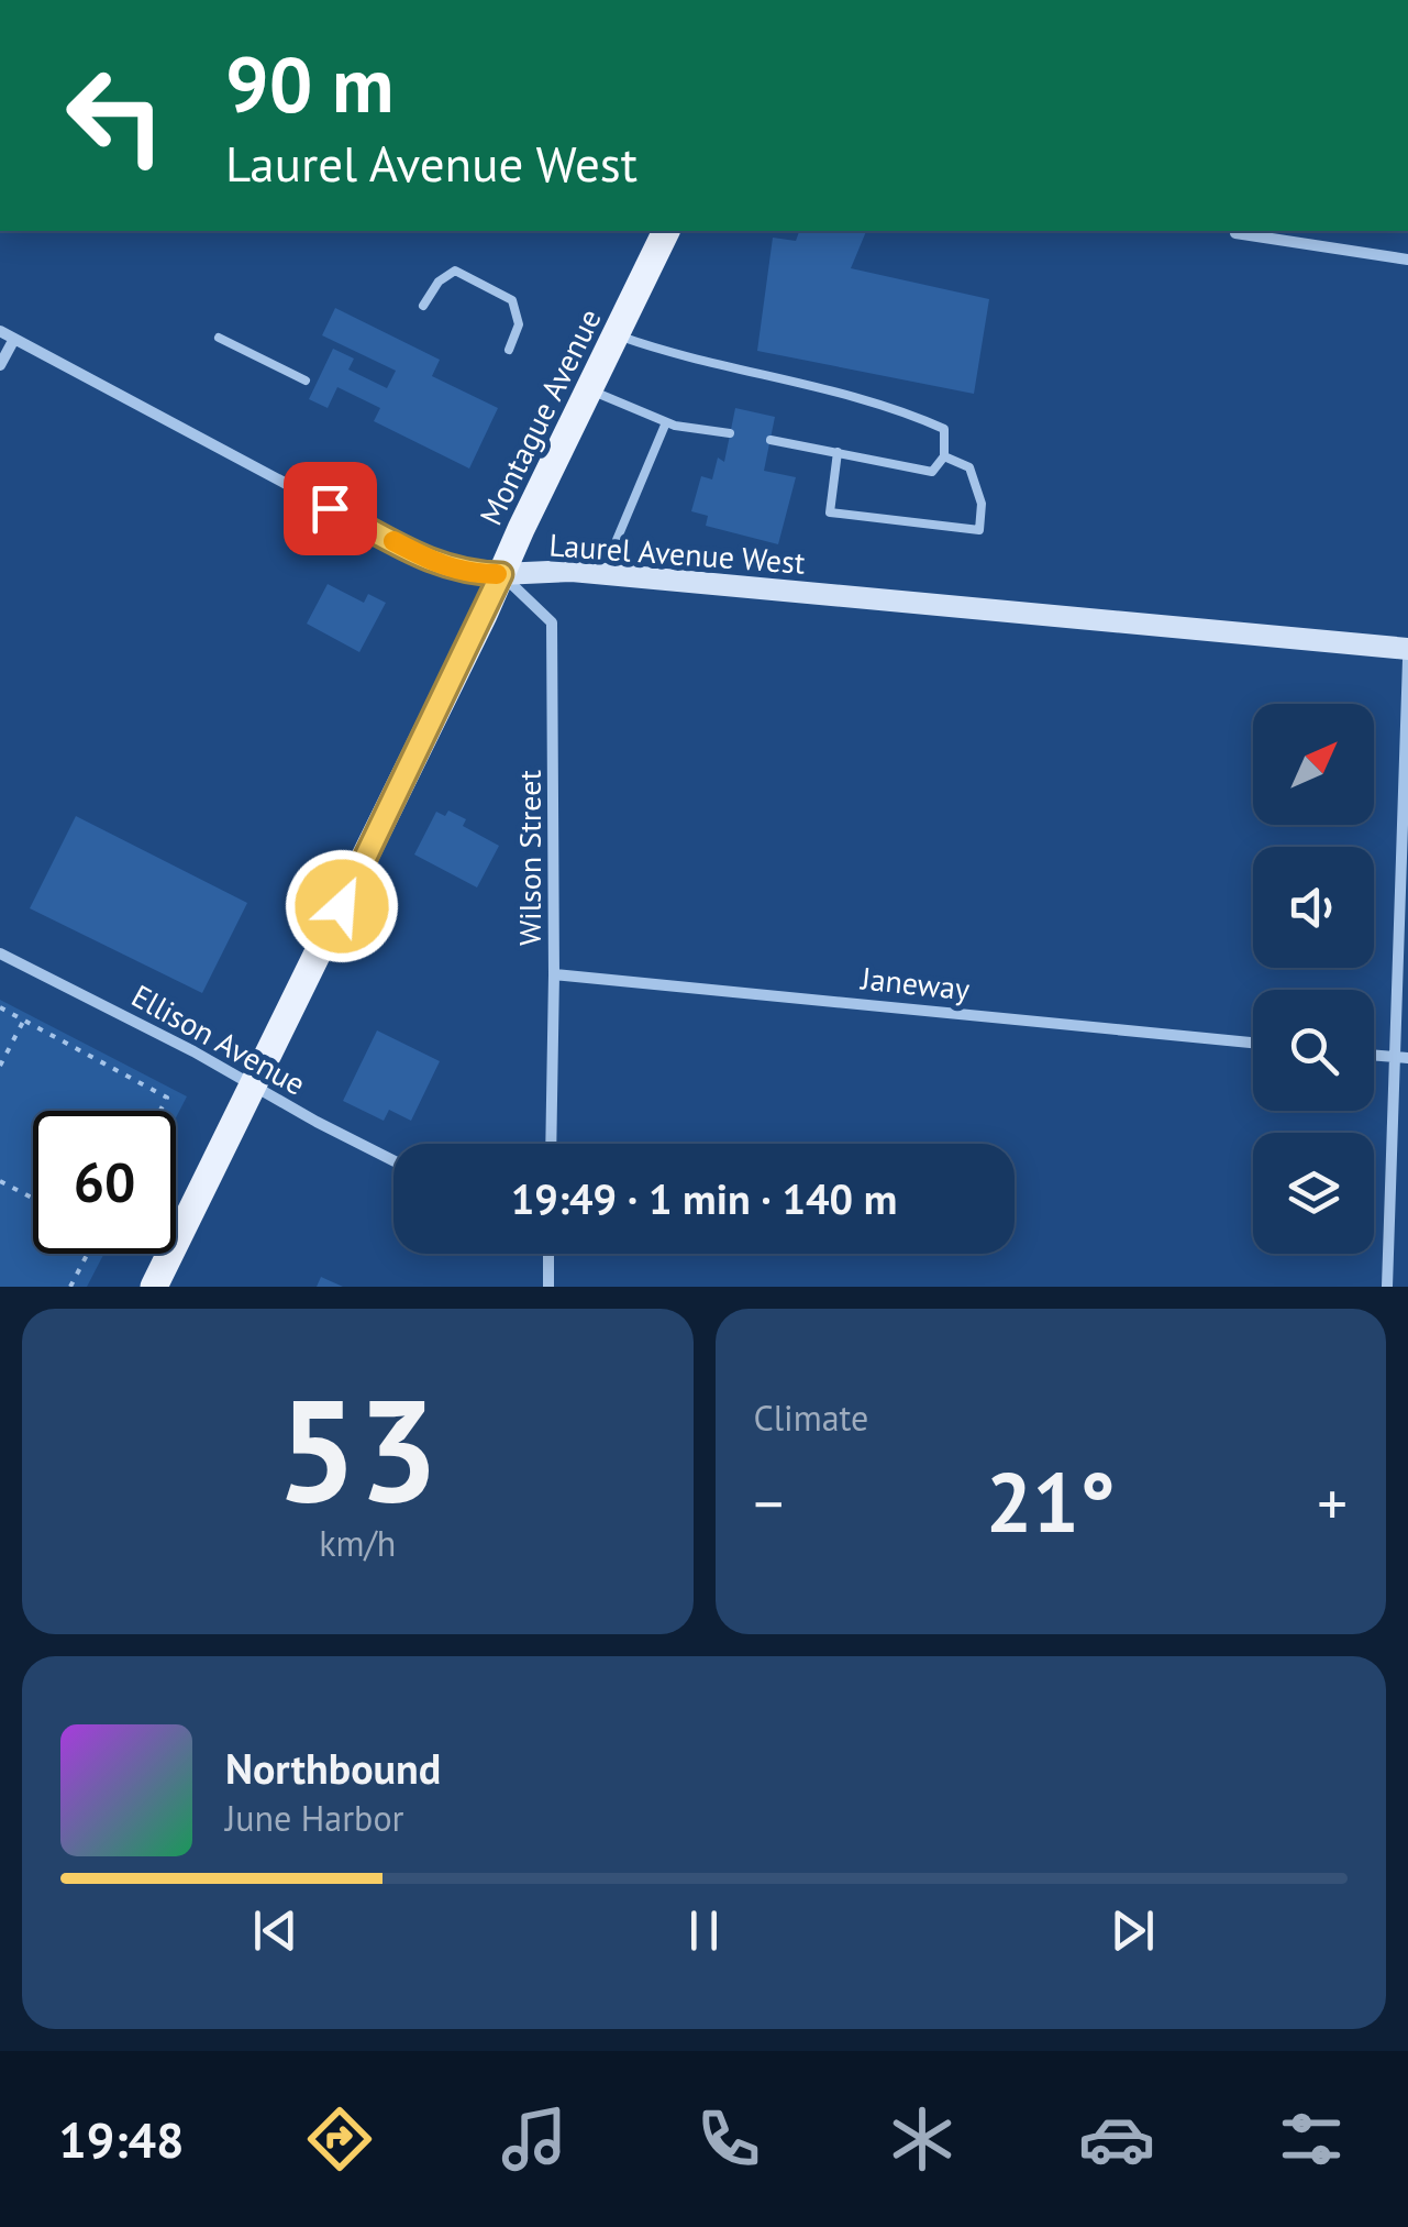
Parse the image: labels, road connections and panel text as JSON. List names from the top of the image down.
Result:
{
  "streets": {
    "main road": ["Montague Avenue"],
    "street": [
      "Laurel Avenue West",
      "Wilson Street",
      "Janeway",
      "Ellison Avenue"
    ]
  },
  "crossings": [
    ["Montague Avenue", "Laurel Avenue West"],
    ["Montague Avenue", "Wilson Street"],
    ["Montague Avenue", "Ellison Avenue"],
    ["Laurel Avenue West", "Wilson Street"],
    ["Wilson Street", "Janeway"]
  ],
  "north": "top right",
  "page": {
    "turn": ["90 m", "Laurel Avenue West"],
    "limit": "60",
    "trip": "19:49 · 1 min · 140 m",
    "tile": [
      ["53", "km/h"],
      "Climate"
    ],
    "heat": ["−", "21°", "+"],
    "song": ["Northbound", "June Harbor"],
    "tabs": "19:48"
  }
}
